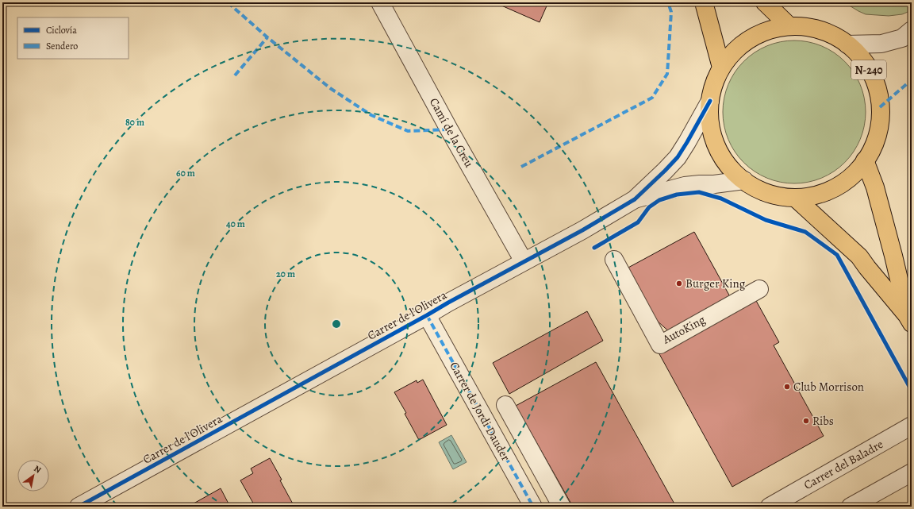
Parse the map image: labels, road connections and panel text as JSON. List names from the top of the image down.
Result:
{
  "streets": {
    "main road": ["N-240"],
    "street": [
      "Camí de la Creu",
      "Carrer de l'Olivera",
      "AutoKing",
      "Carrer de Jordi Dauder",
      "Carrer del Baladre"
    ]
  },
  "crossings": [
    ["N-240", "Carrer de l'Olivera"],
    ["Camí de la Creu", "Carrer de l'Olivera"],
    ["Carrer de l'Olivera", "Carrer de Jordi Dauder"]
  ],
  "places": ["Burger King", "Club Morrison", "Ribs"],
  "legend": ["Ciclovía", "Sendero"],
  "north": "top right",
  "rings": [
    "80 m",
    "60 m",
    "40 m",
    "20 m"
  ]
}
